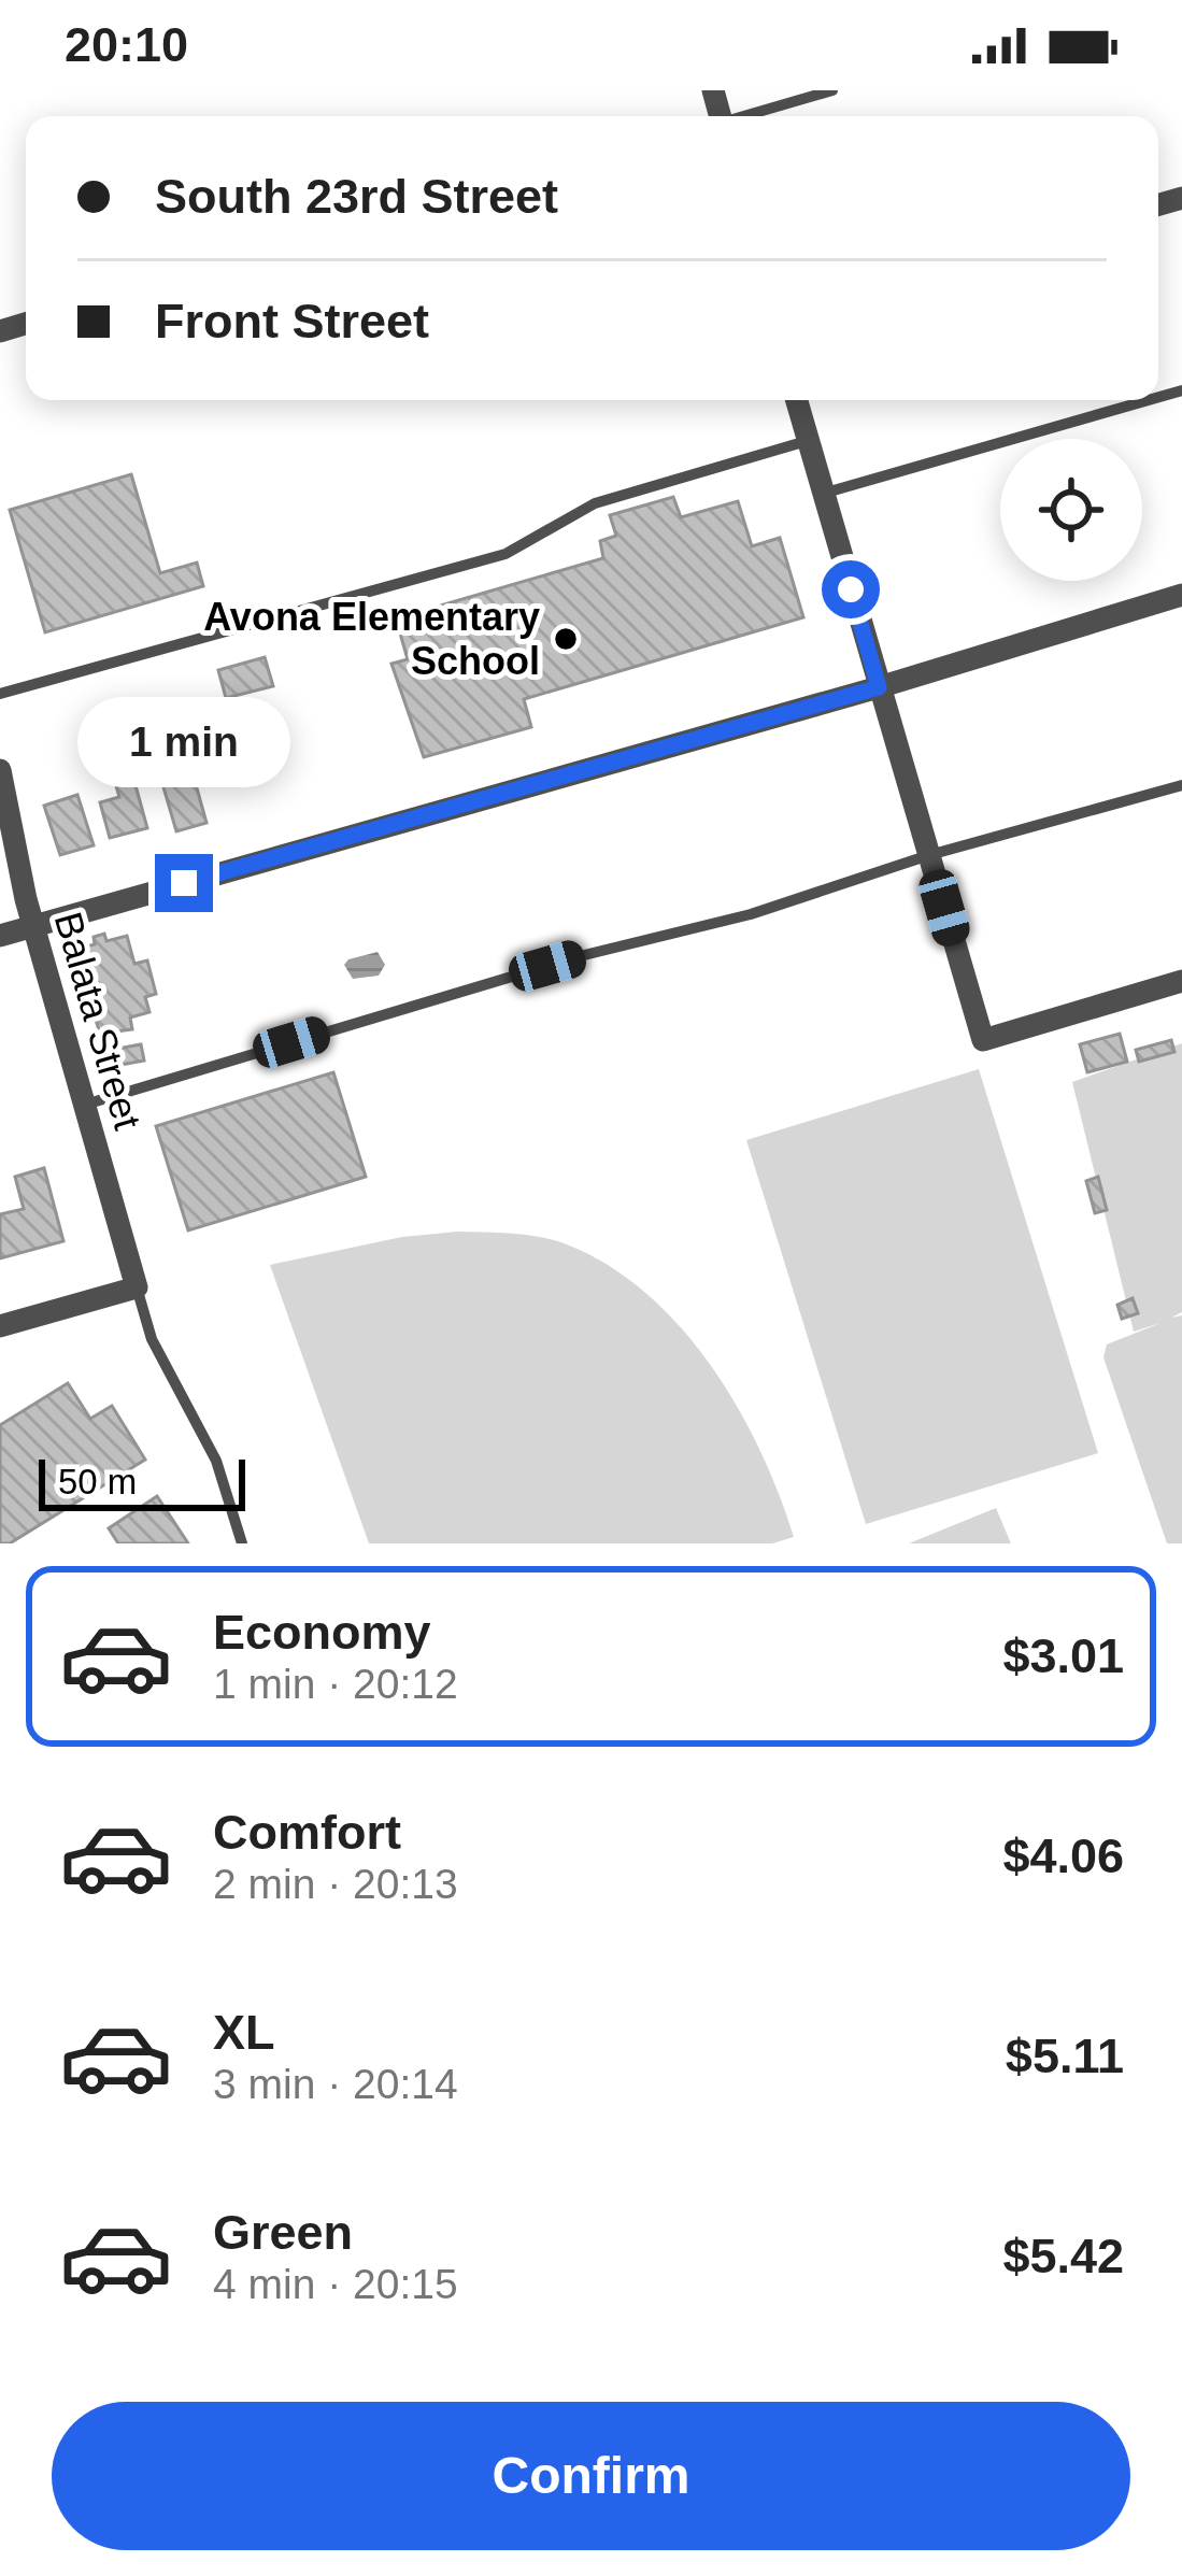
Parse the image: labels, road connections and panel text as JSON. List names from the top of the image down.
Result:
{
  "streets": {
    "street": ["Balata Street"]
  },
  "places": ["Avona Elementary School"],
  "scale_bar": "50 m",
  "page": {
    "status": "20:10",
    "banner": ["South 23rd Street", "Front Street"],
    "bubble": "1 min",
    "scale": "50 m",
    "list": [
      {
        "name": "Economy",
        "note": "1 min · 20:12",
        "value": "$3.01"
      },
      {
        "name": "Comfort",
        "note": "2 min · 20:13",
        "value": "$4.06"
      },
      {
        "name": "XL",
        "note": "3 min · 20:14",
        "value": "$5.11"
      },
      {
        "name": "Green",
        "note": "4 min · 20:15",
        "value": "$5.42"
      }
    ],
    "buttons": "Confirm"
  }
}
